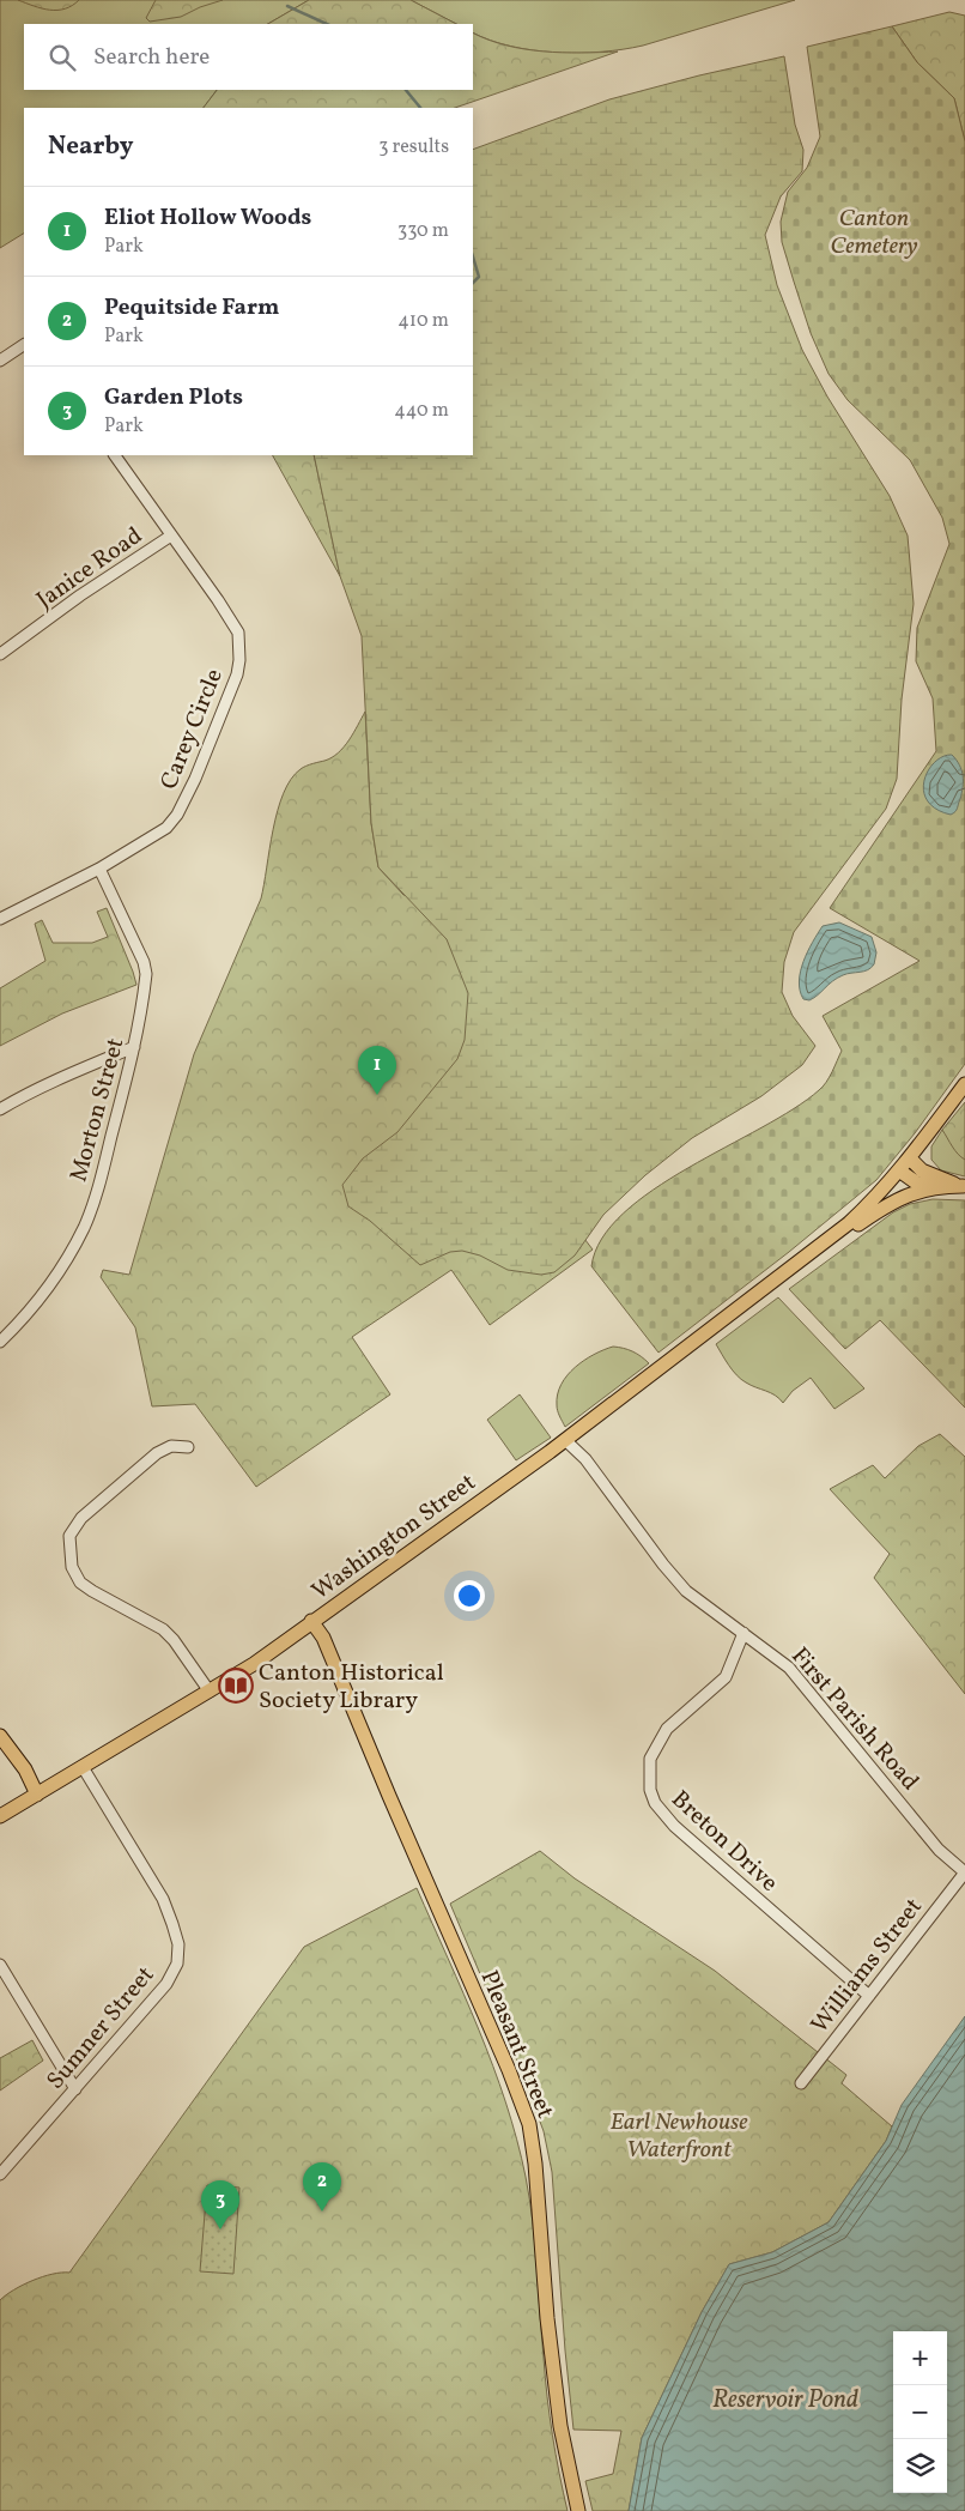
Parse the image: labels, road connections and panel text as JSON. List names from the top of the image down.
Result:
{
  "streets": {
    "main road": ["Washington Street", "Pleasant Street"],
    "street": [
      "Janice Road",
      "Carey Circle",
      "Morton Street",
      "First Parish Road",
      "Breton Drive",
      "Williams Street",
      "Sumner Street"
    ]
  },
  "crossings": [
    ["Janice Road", "Carey Circle"],
    ["Carey Circle", "Morton Street"],
    ["Washington Street", "First Parish Road"],
    ["Washington Street", "Sumner Street"],
    ["Washington Street", "Pleasant Street"],
    ["First Parish Road", "Breton Drive"],
    ["First Parish Road", "Williams Street"],
    ["Breton Drive", "Williams Street"]
  ],
  "water": ["Reservoir Pond"],
  "parks": ["Canton Cemetery", "Earl Newhouse Waterfront"],
  "places": {
    "library": ["Canton Historical Society Library"]
  },
  "page": {
    "search": "Search here",
    "heading": ["Nearby", "3 results"],
    "list": [
      {
        "mark": "1",
        "name": "Eliot Hollow Woods",
        "note": "Park",
        "value": "330 m"
      },
      {
        "mark": "2",
        "name": "Pequitside Farm",
        "note": "Park",
        "value": "410 m"
      },
      {
        "mark": "3",
        "name": "Garden Plots",
        "note": "Park",
        "value": "440 m"
      }
    ],
    "pins": ["1", "2", "3"],
    "map_buttons": ["+", "−"]
  }
}
